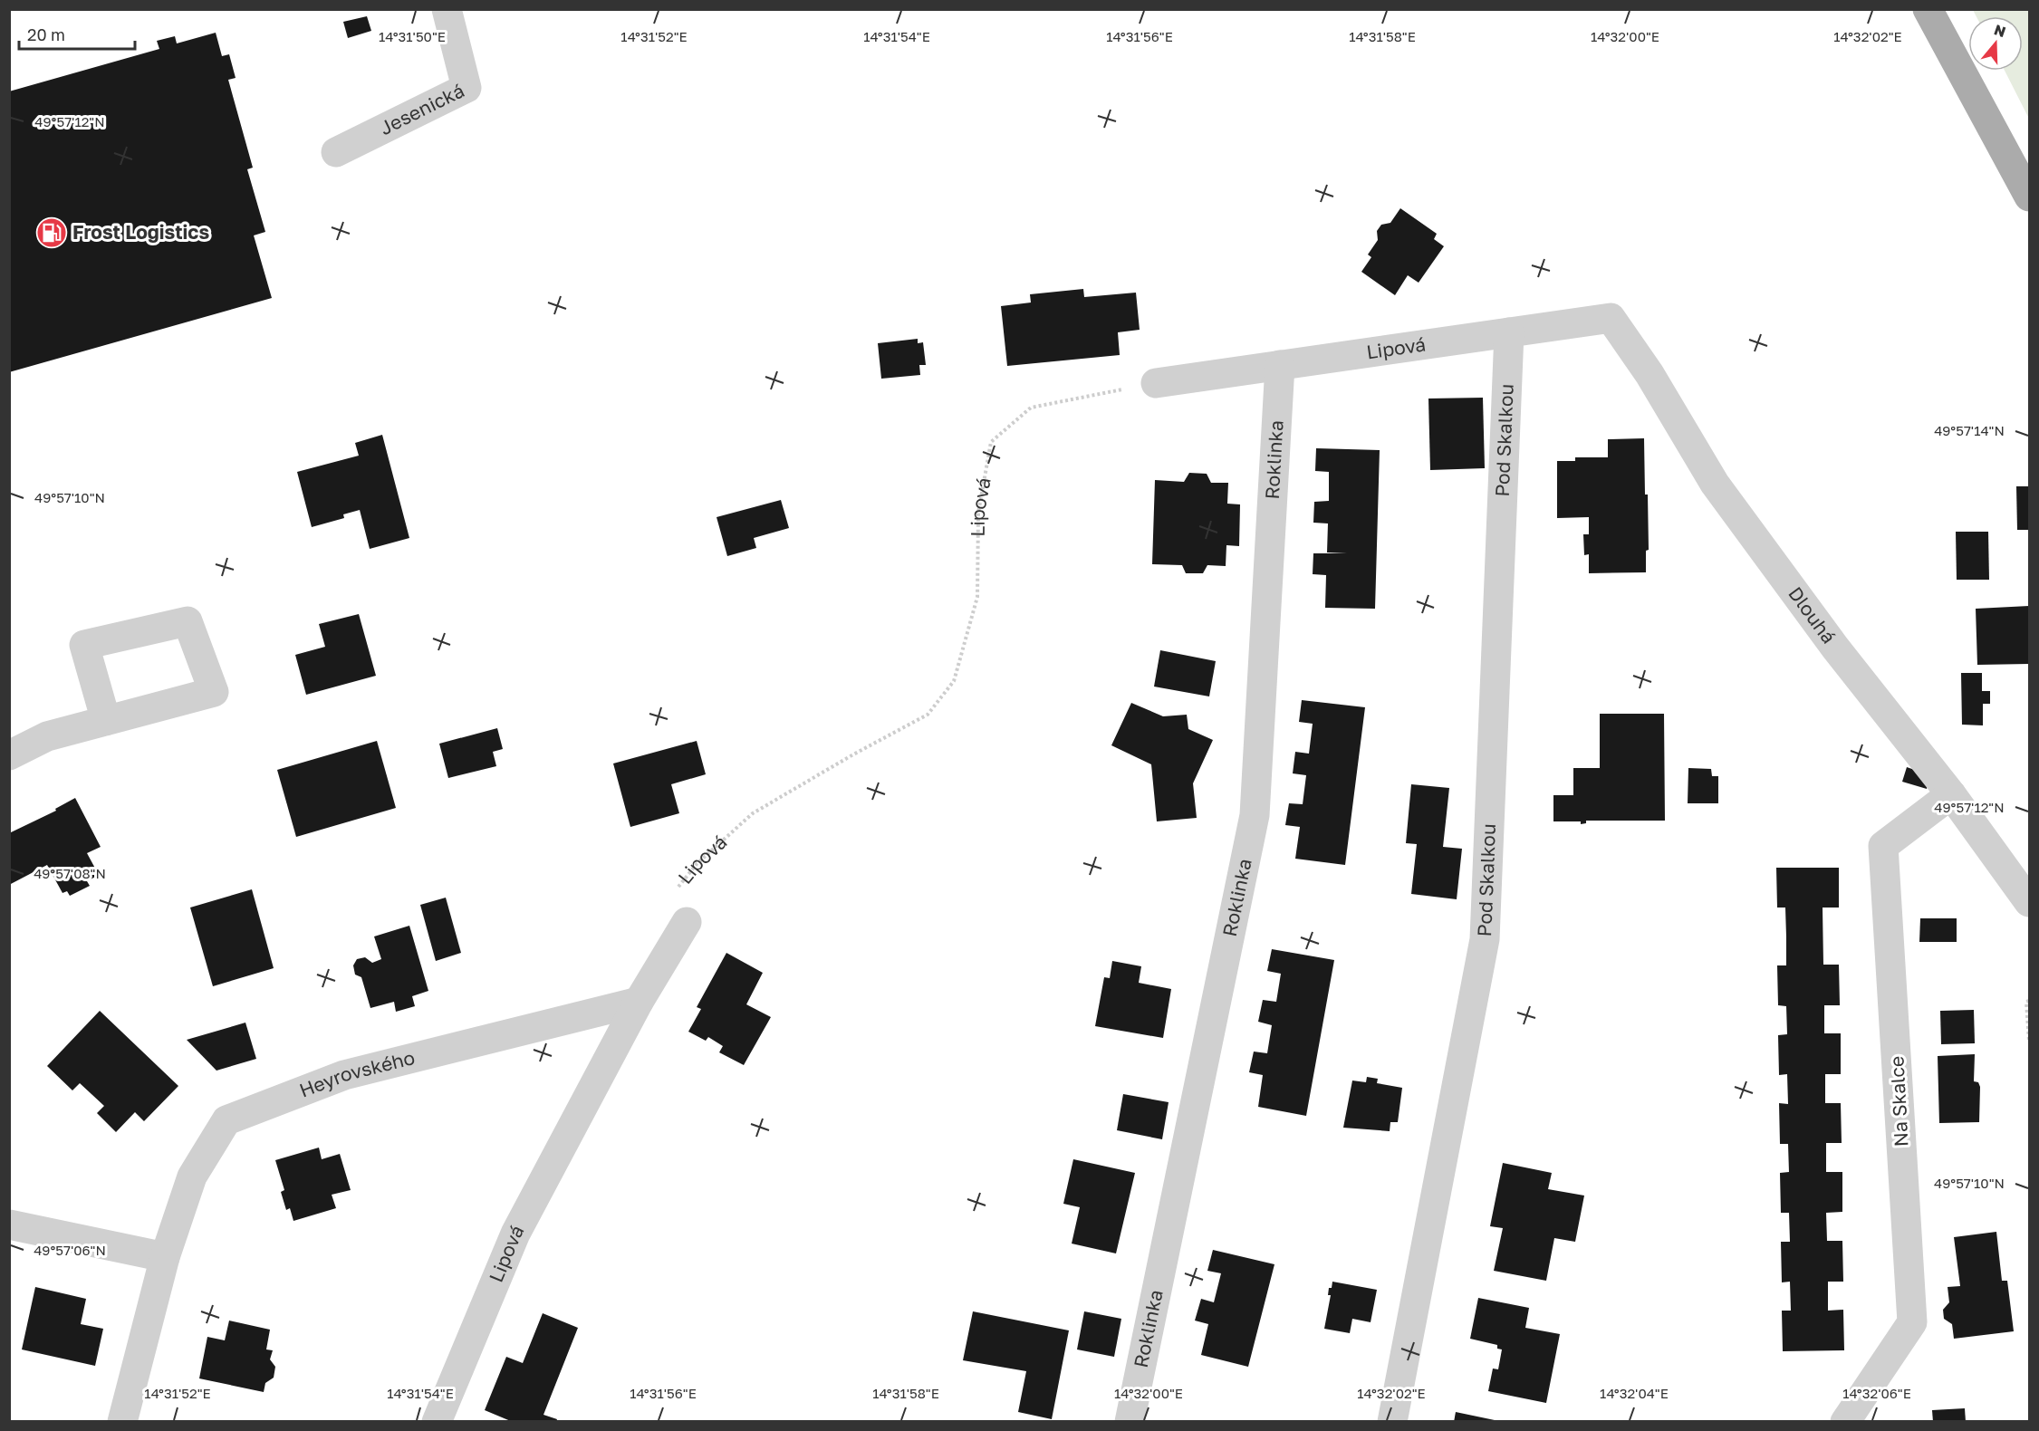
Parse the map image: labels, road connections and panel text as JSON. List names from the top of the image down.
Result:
{
  "streets": {
    "street": [
      "Jesenická",
      "Lipová",
      "Pod Skalkou",
      "Roklinka",
      "Dlouhá",
      "Heyrovského",
      "Na Skalce"
    ]
  },
  "crossings": [
    ["Lipová", "Pod Skalkou"],
    ["Lipová", "Roklinka"],
    ["Lipová", "Dlouhá"],
    ["Lipová", "Heyrovského"],
    ["Dlouhá", "Na Skalce"]
  ],
  "places": {
    "fuel station": ["Frost Logistics"]
  },
  "scale_bar": "20 m",
  "north": "top",
  "coordinates": [
    "14°31'50\"E",
    "14°31'52\"E",
    "14°31'54\"E",
    "14°31'56\"E",
    "14°31'58\"E",
    "14°32'00\"E",
    "14°32'02\"E",
    "49°57'12\"N",
    "49°57'14\"N",
    "49°57'10\"N",
    "49°57'08\"N",
    "49°57'06\"N",
    "14°32'04\"E",
    "14°32'06\"E"
  ]
}
